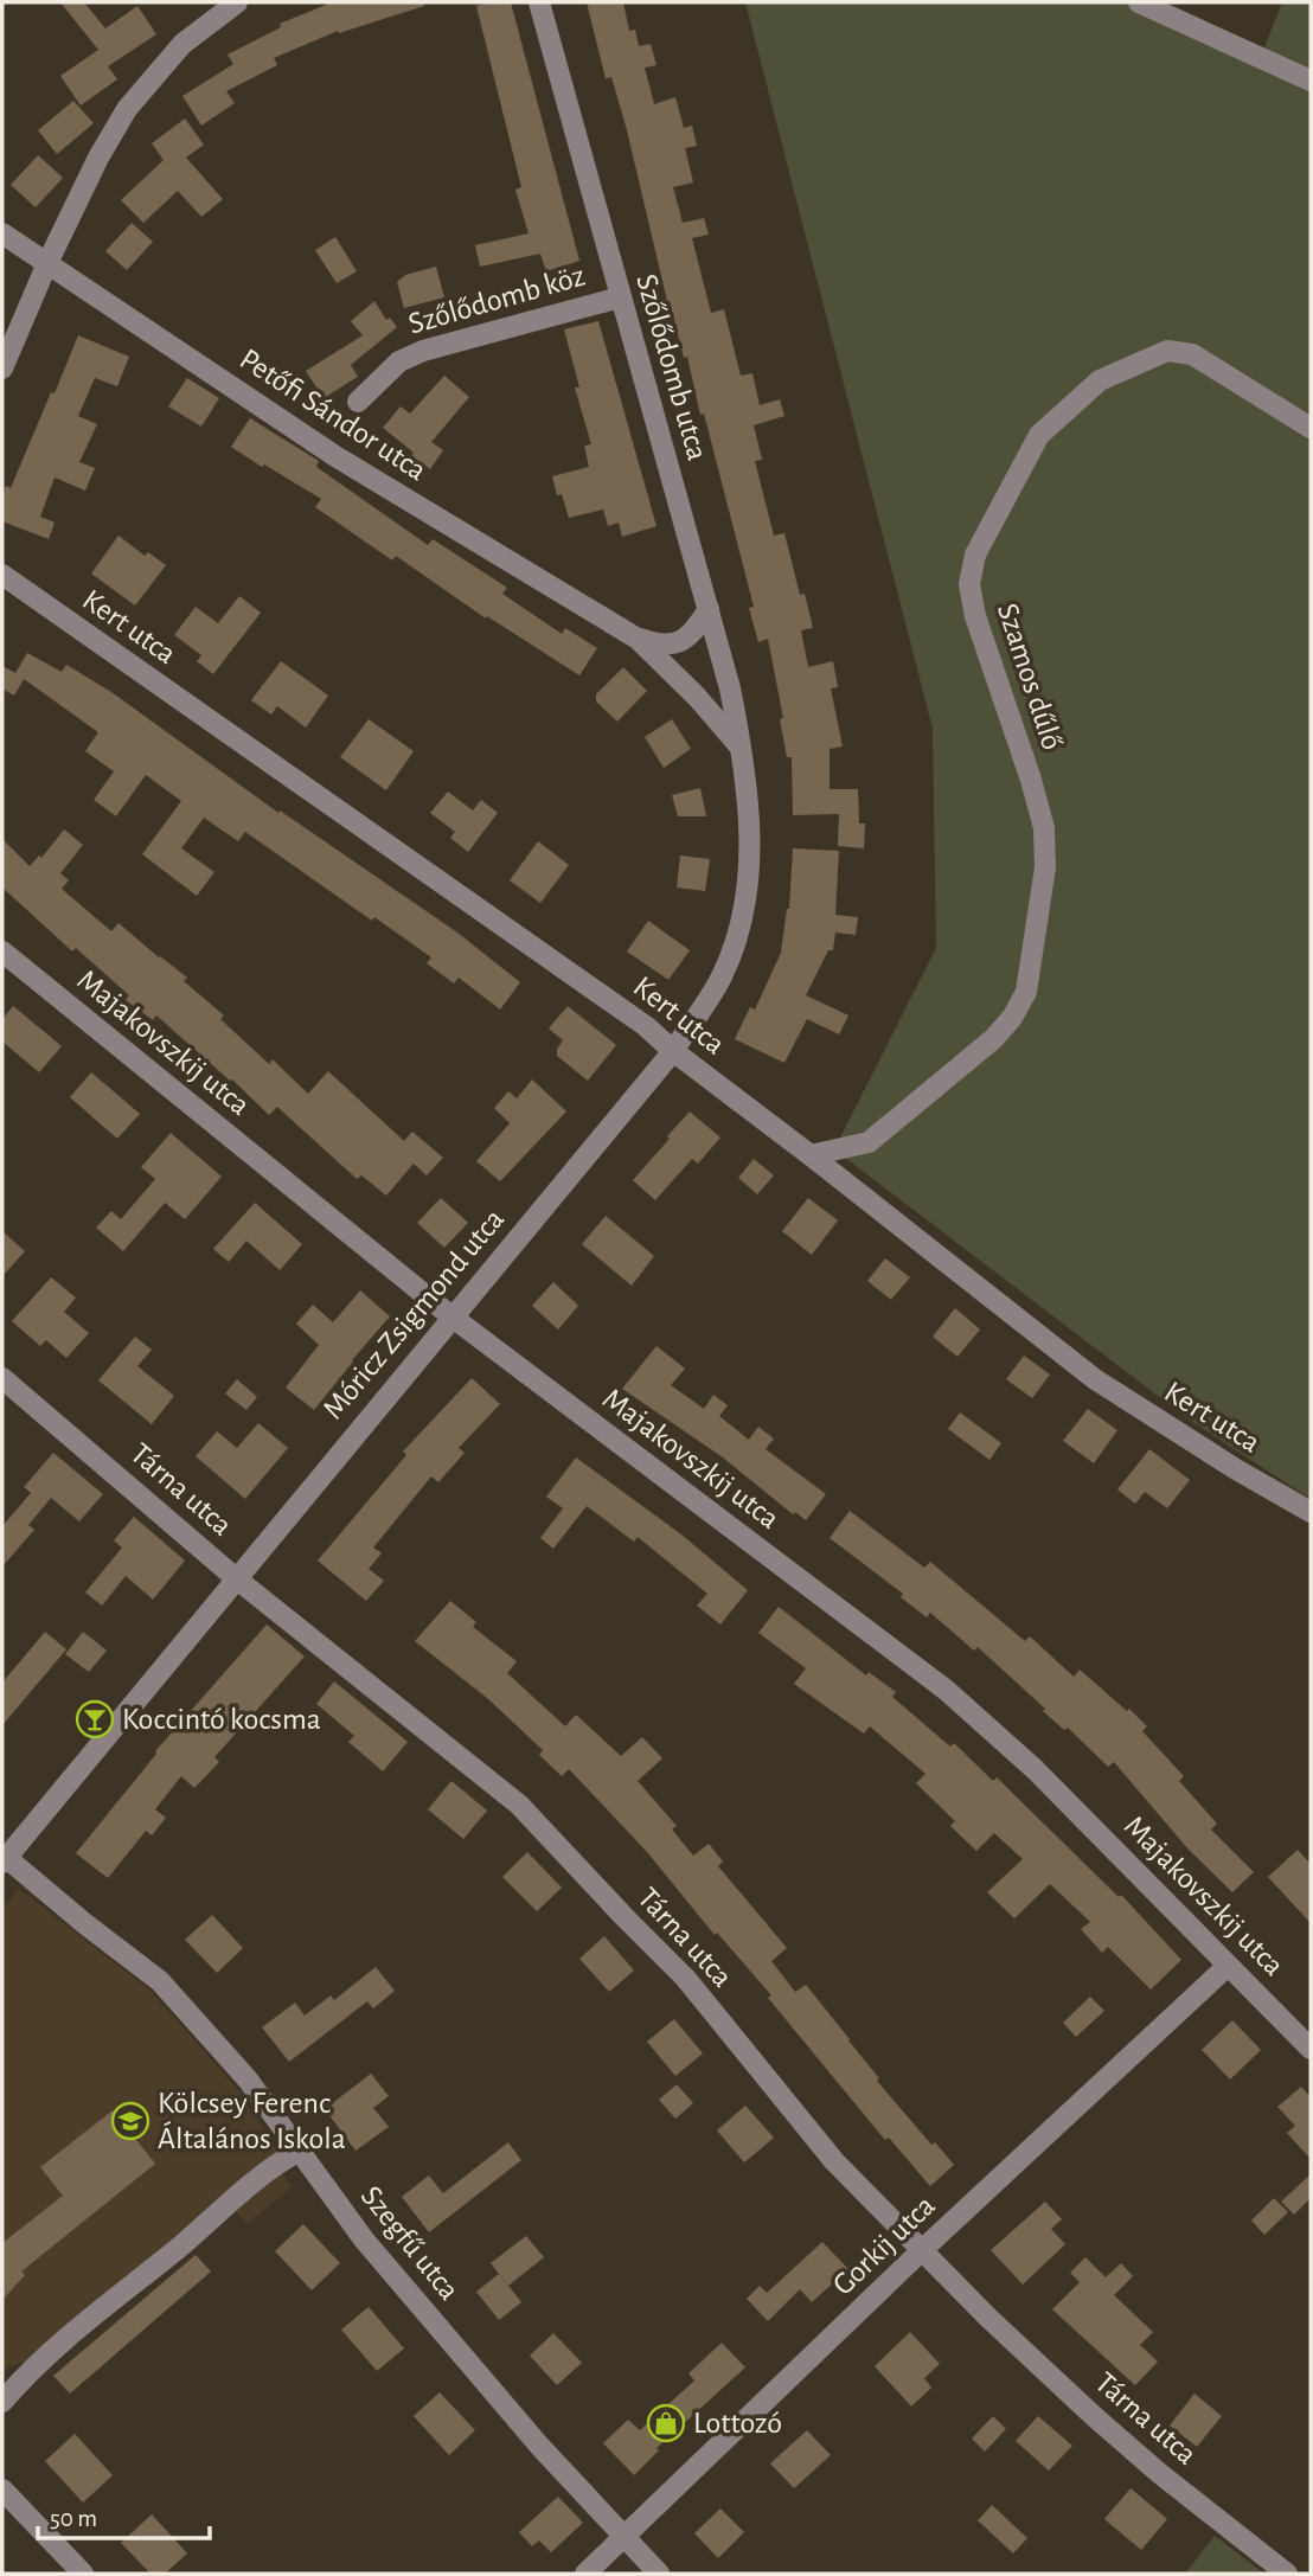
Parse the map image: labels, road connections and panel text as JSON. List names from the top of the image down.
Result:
{
  "streets": {
    "street": [
      "Szőlődomb köz",
      "Szőlődomb utca",
      "Petőfi Sándor utca",
      "Kert utca",
      "Szamos dűlő",
      "Majakovszkij utca",
      "Móricz Zsigmond utca",
      "Tárna utca",
      "Szegfű utca",
      "Gorkij utca"
    ]
  },
  "crossings": [
    ["Szőlődomb köz", "Szőlődomb utca"],
    ["Szőlődomb utca", "Petőfi Sándor utca"],
    ["Szőlődomb utca", "Móricz Zsigmond utca"],
    ["Petőfi Sándor utca", "Móricz Zsigmond utca"],
    ["Kert utca", "Szamos dűlő"],
    ["Kert utca", "Móricz Zsigmond utca"],
    ["Majakovszkij utca", "Móricz Zsigmond utca"],
    ["Majakovszkij utca", "Gorkij utca"],
    ["Móricz Zsigmond utca", "Tárna utca"],
    ["Móricz Zsigmond utca", "Szegfű utca"],
    ["Tárna utca", "Gorkij utca"],
    ["Szegfű utca", "Gorkij utca"]
  ],
  "places": {
    "bar": ["Koccintó kocsma"],
    "school or university": ["Kölcsey Ferenc Általános Iskola"],
    "shop": ["Lottozó"]
  },
  "scale_bar": "50 m"
}
